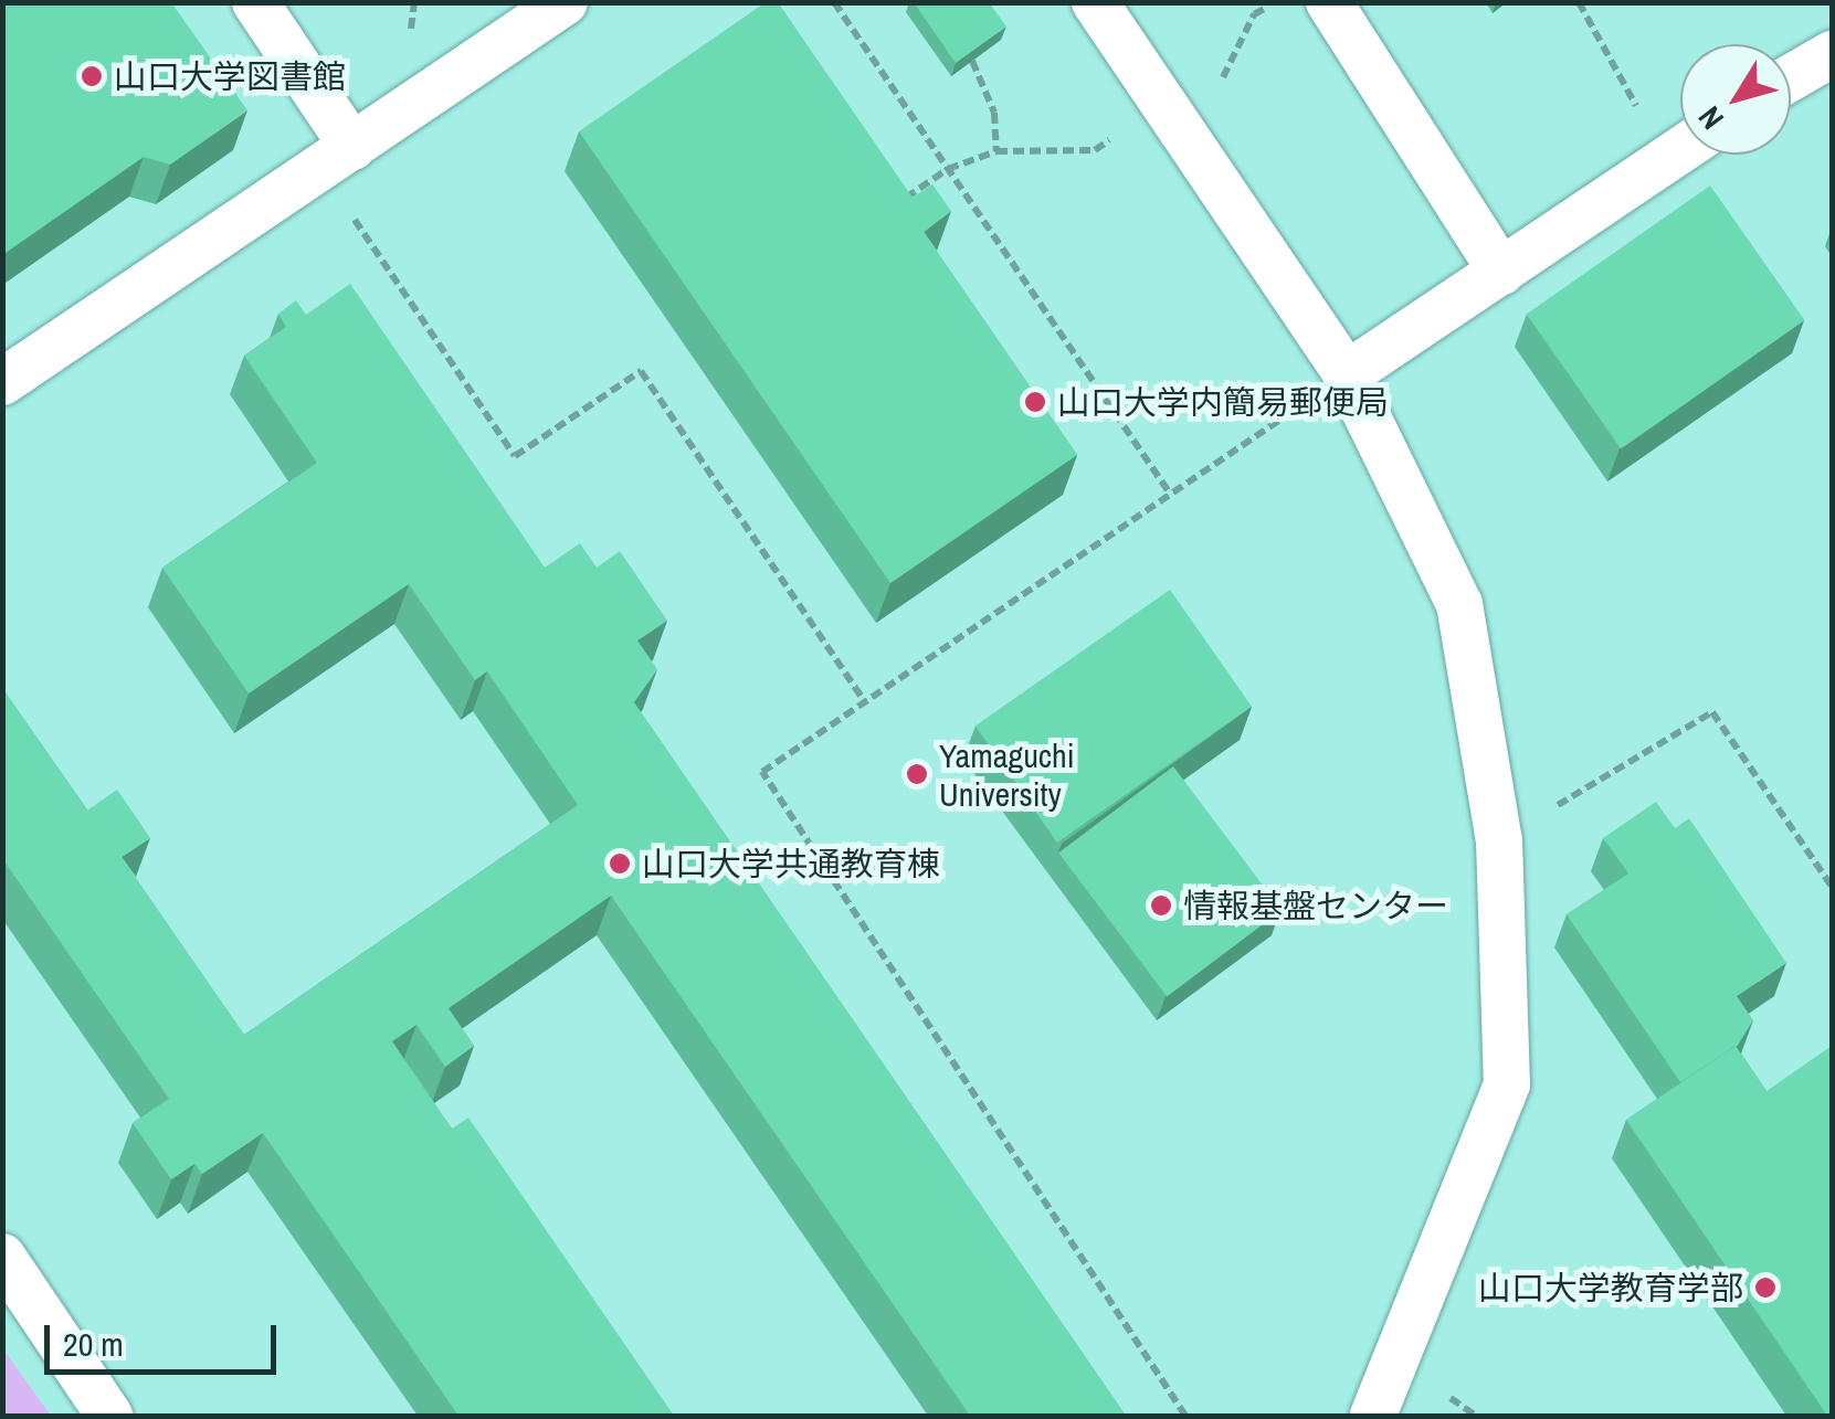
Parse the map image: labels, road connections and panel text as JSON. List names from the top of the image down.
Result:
{
  "places": [
    "山口大学図書館",
    "山口大学内簡易郵便局",
    "Yamaguchi University",
    "山口大学共通教育棟",
    "情報基盤センター",
    "山口大学教育学部"
  ],
  "scale_bar": "20 m",
  "north": "bottom left"
}
